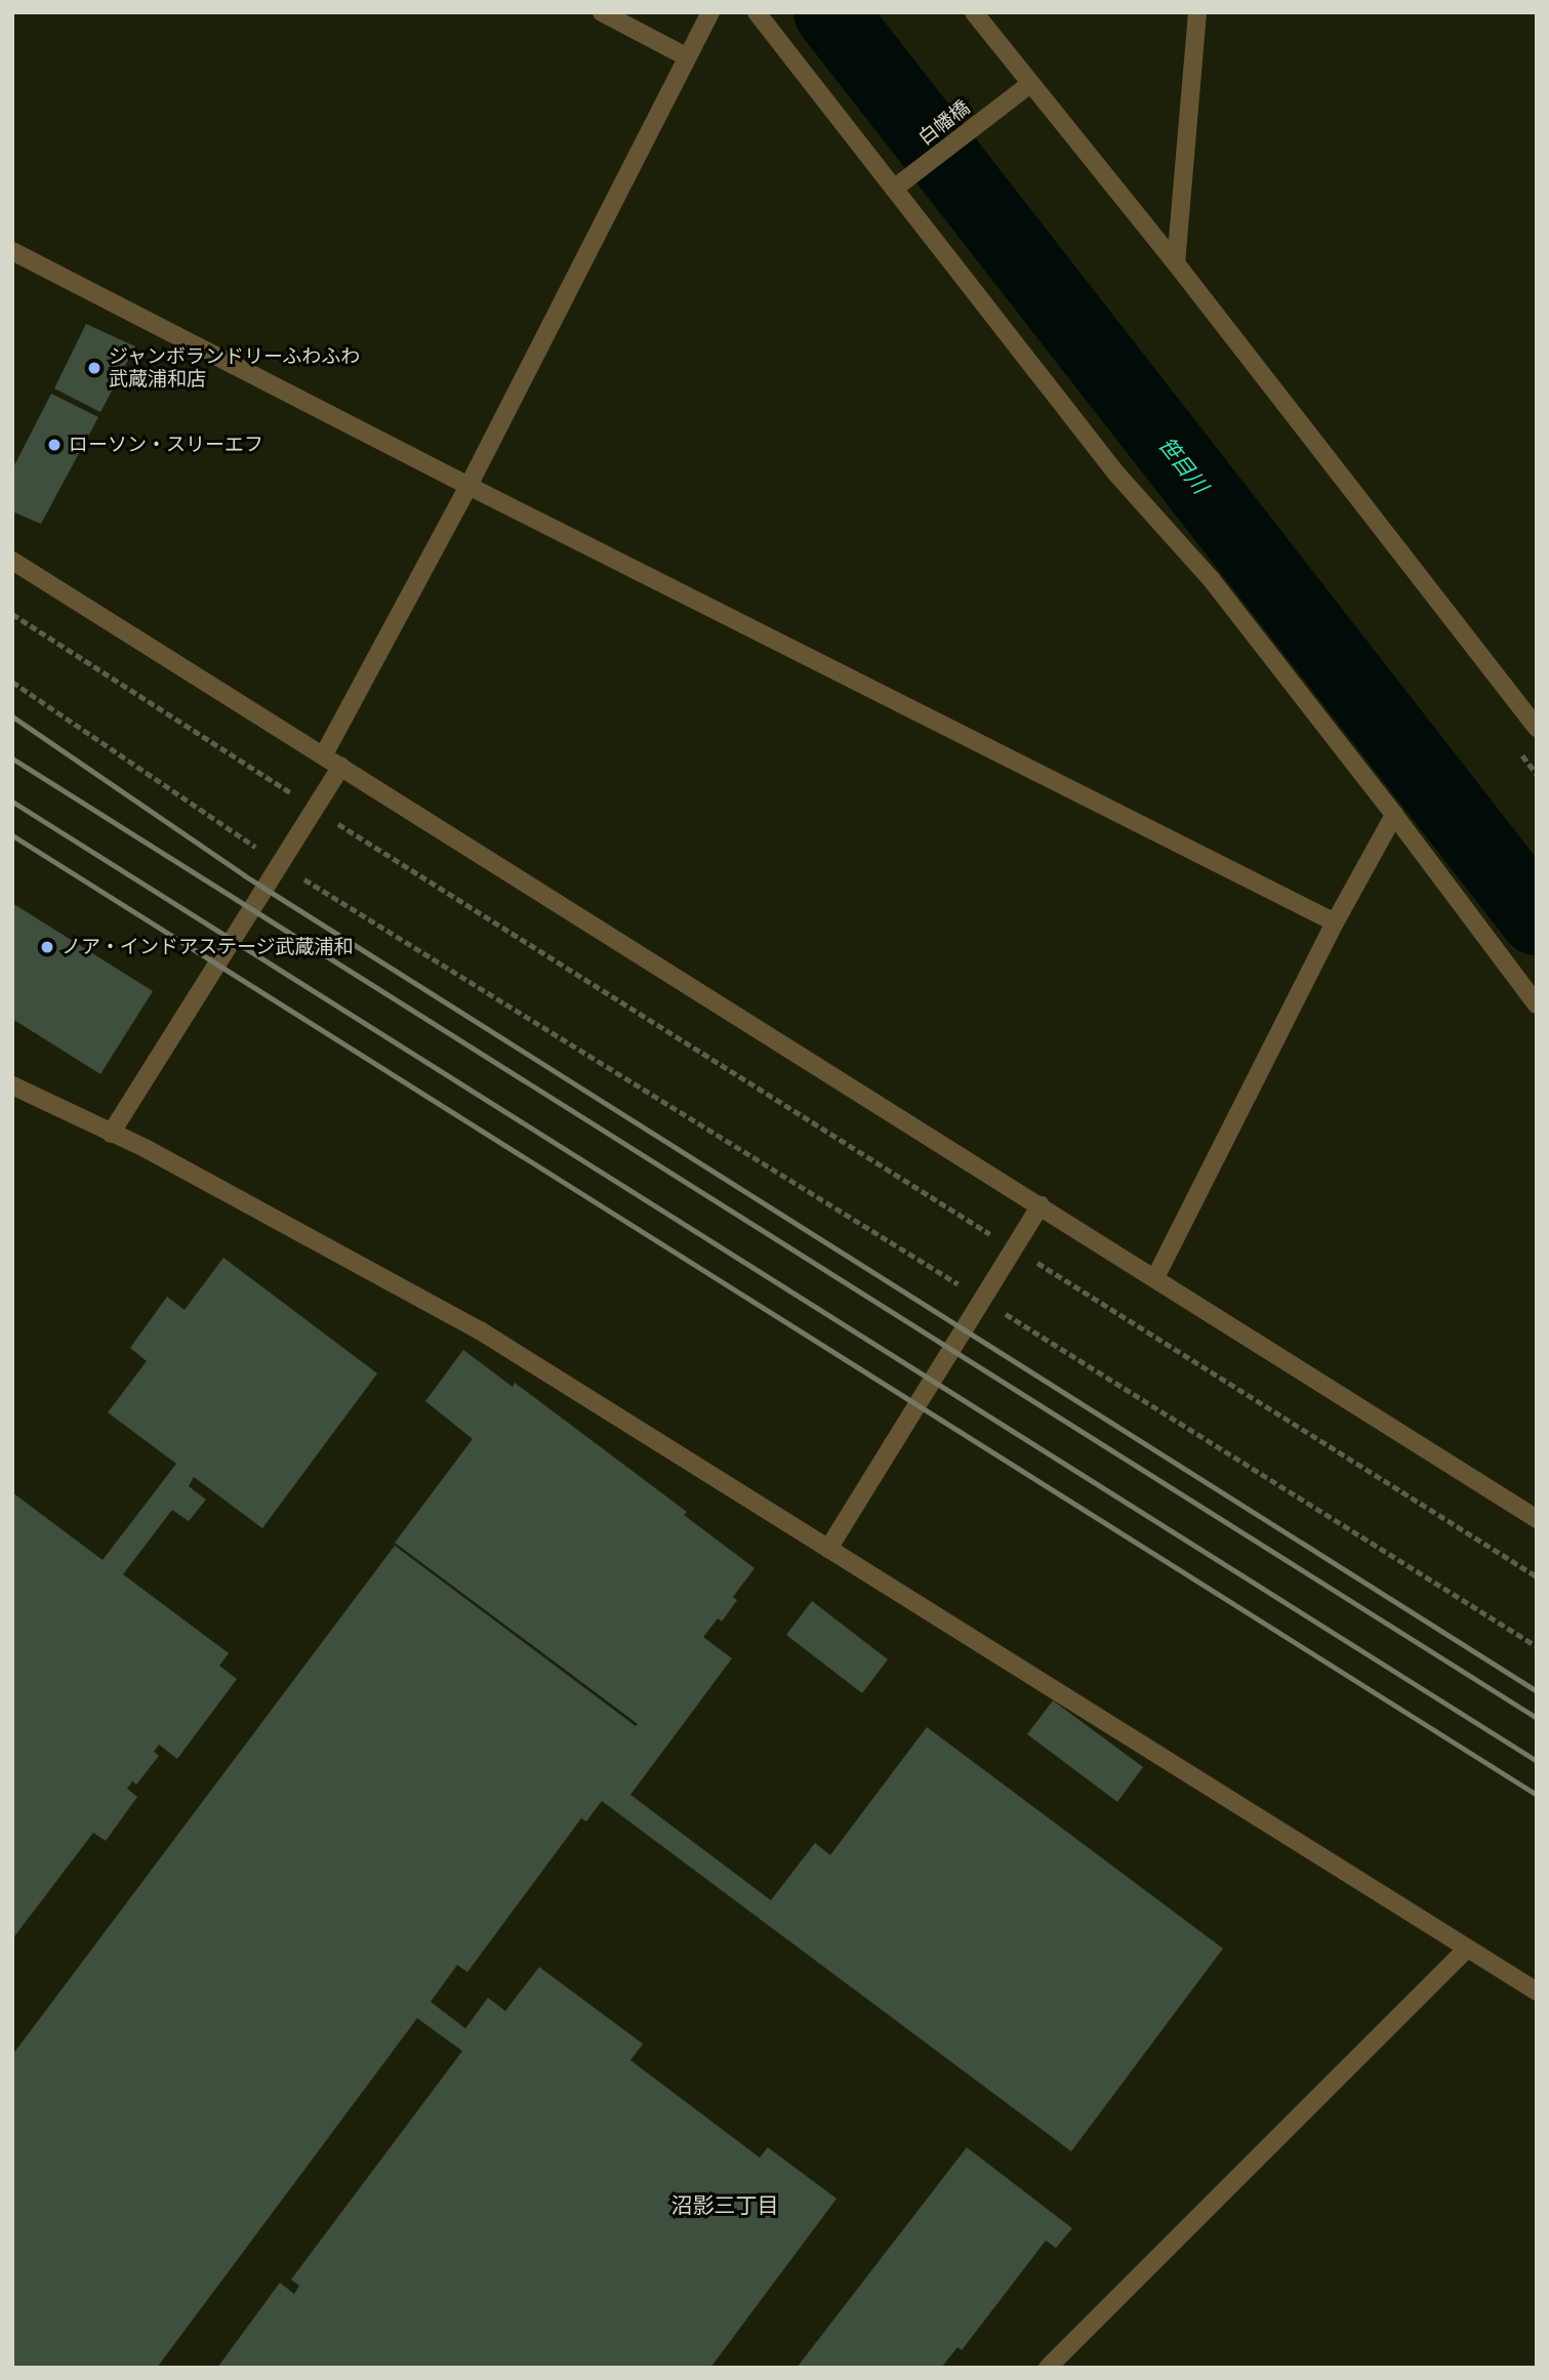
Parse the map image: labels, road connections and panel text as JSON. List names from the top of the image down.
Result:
{
  "streets": {
    "street": ["白幡橋"]
  },
  "districts": ["沼影三丁目"],
  "water": ["笹目川"],
  "places": ["ジャンボランドリーふわふわ 武蔵浦和店", "ローソン・スリーエフ", "ノア・インドアステージ武蔵浦和"]
}
